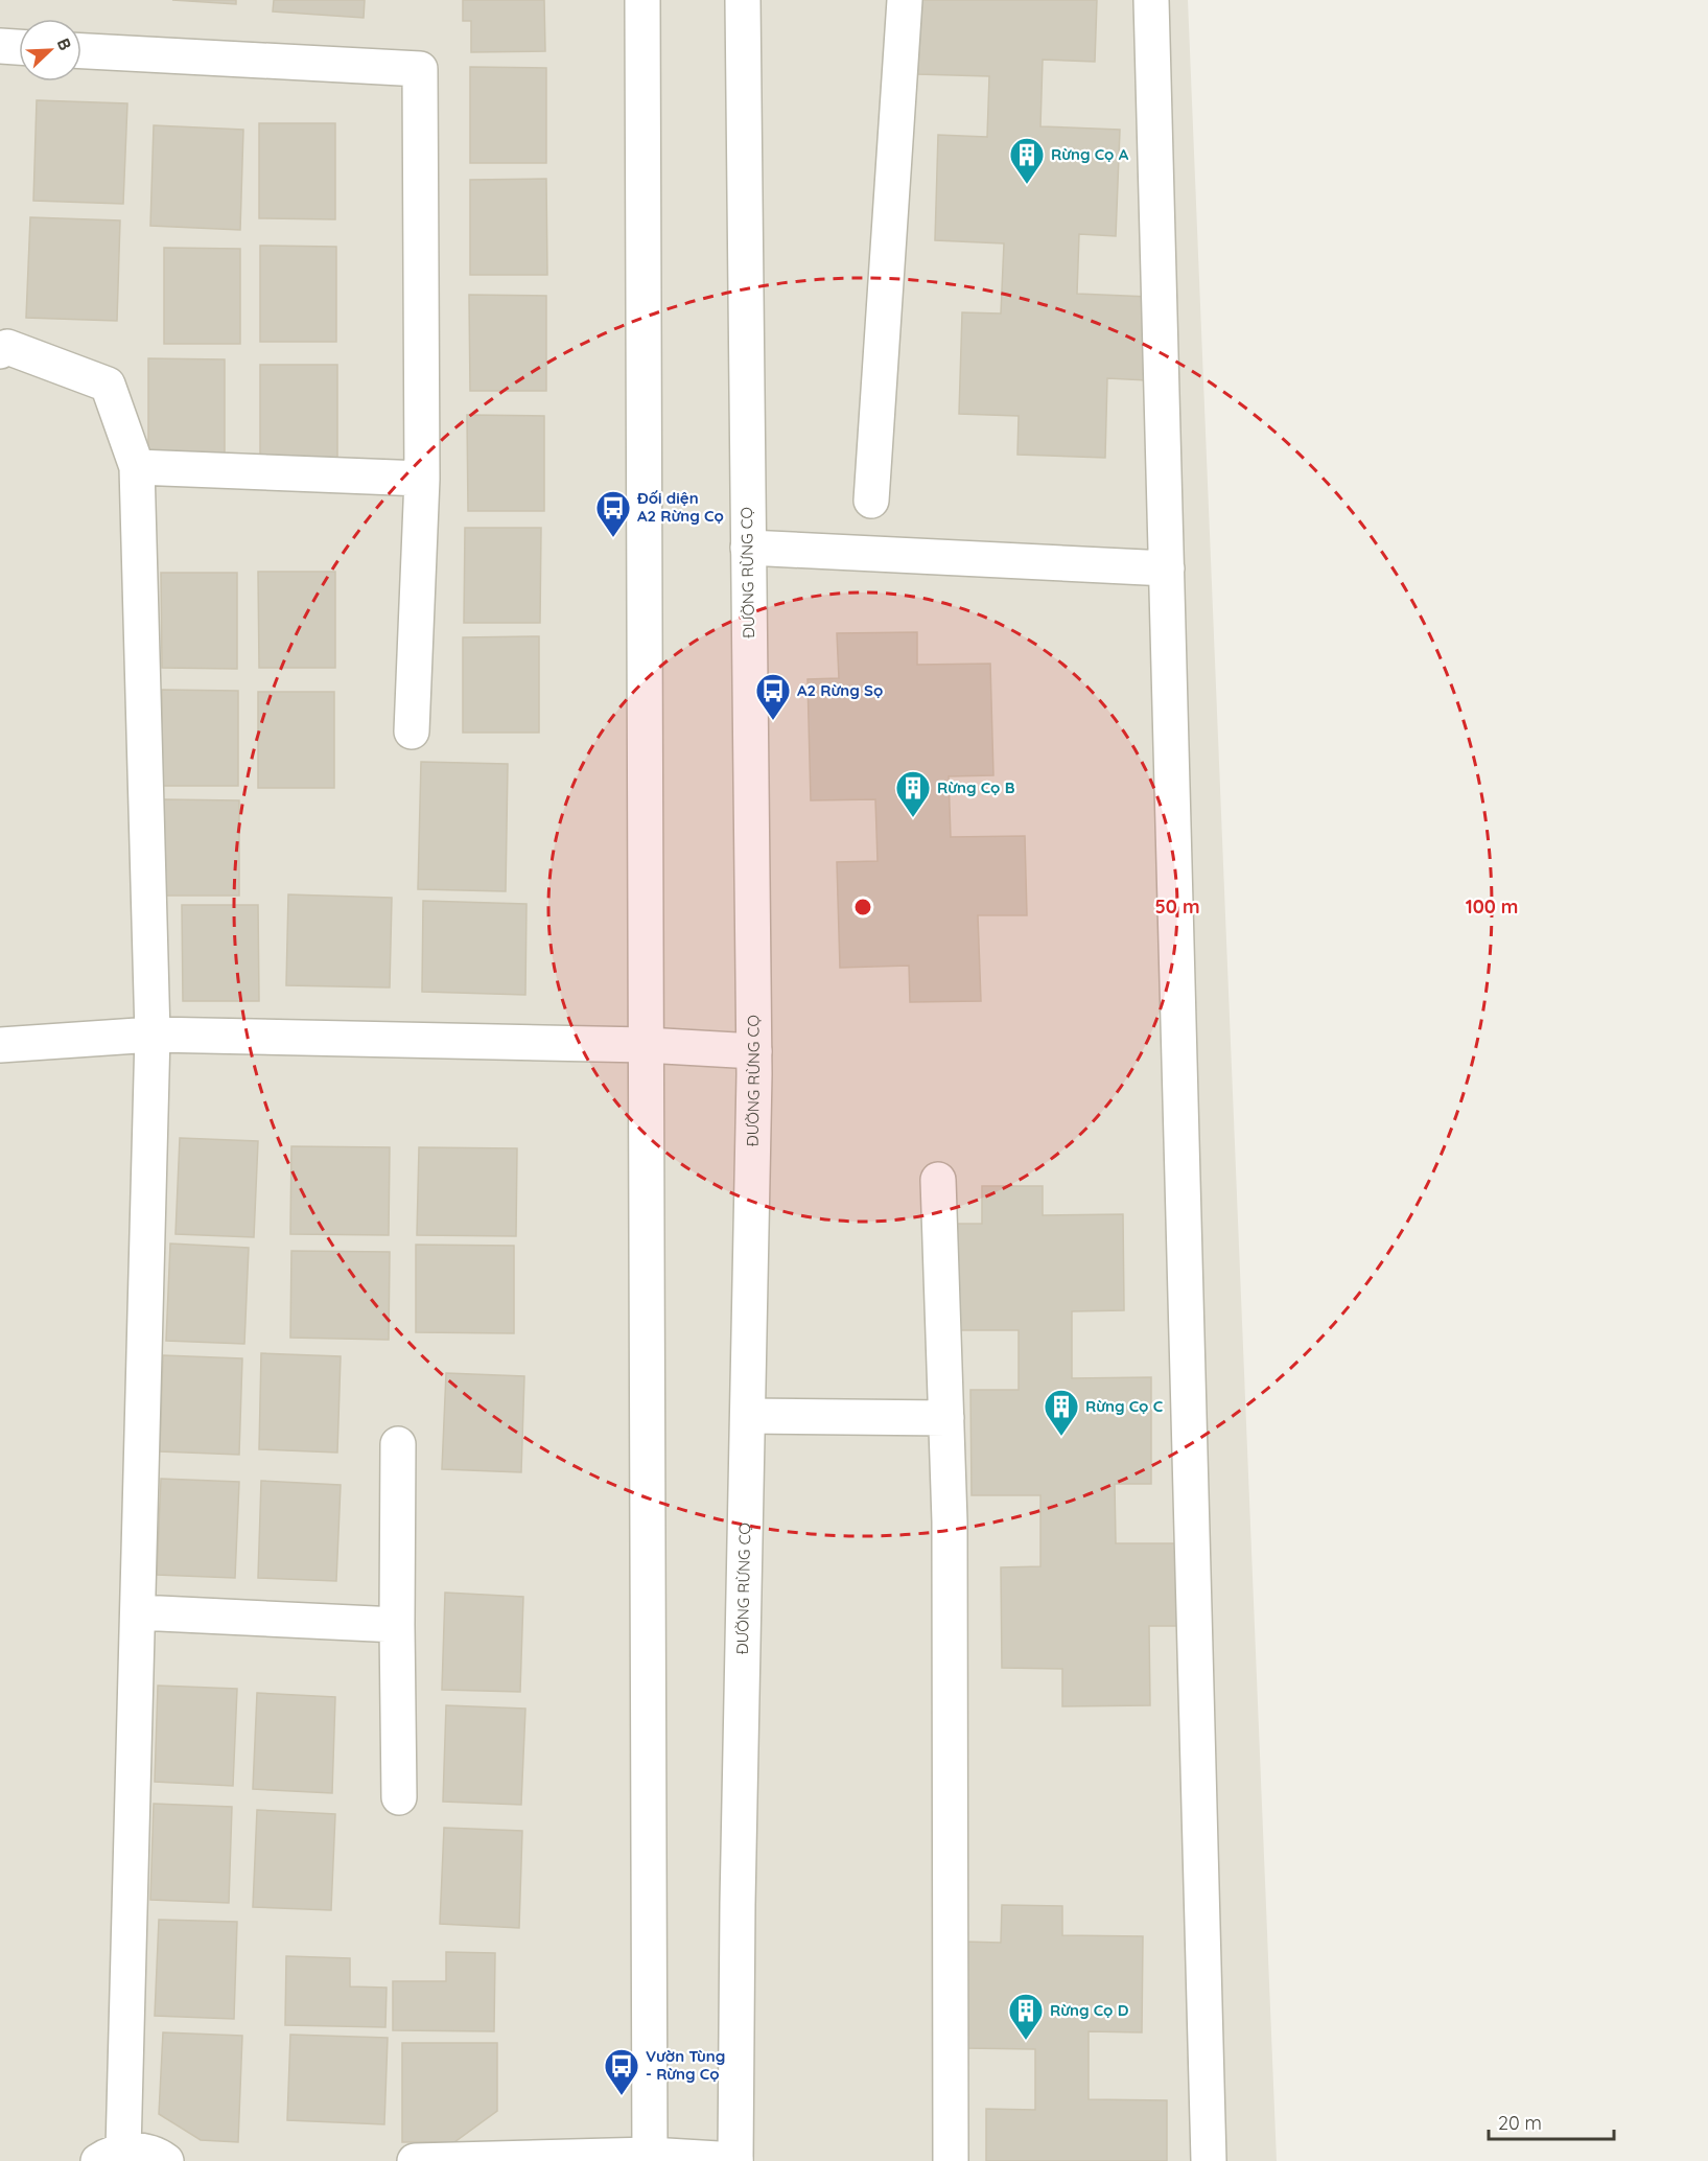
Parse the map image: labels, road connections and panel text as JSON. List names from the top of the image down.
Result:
{
  "streets": {
    "street": ["ĐƯỜNG RỪNG CỌ"]
  },
  "places": {
    "building": [
      "Rừng Cọ A",
      "Rừng Cọ B",
      "Rừng Cọ C",
      "Rừng Cọ D"
    ],
    "bus stop": ["Đối diện A2 Rừng Cọ", "A2 Rừng Sọ", "Vườn Tùng - Rừng Cọ"]
  },
  "scale_bar": "20 m",
  "north": "top right",
  "rings": ["50 m", "100 m"]
}
